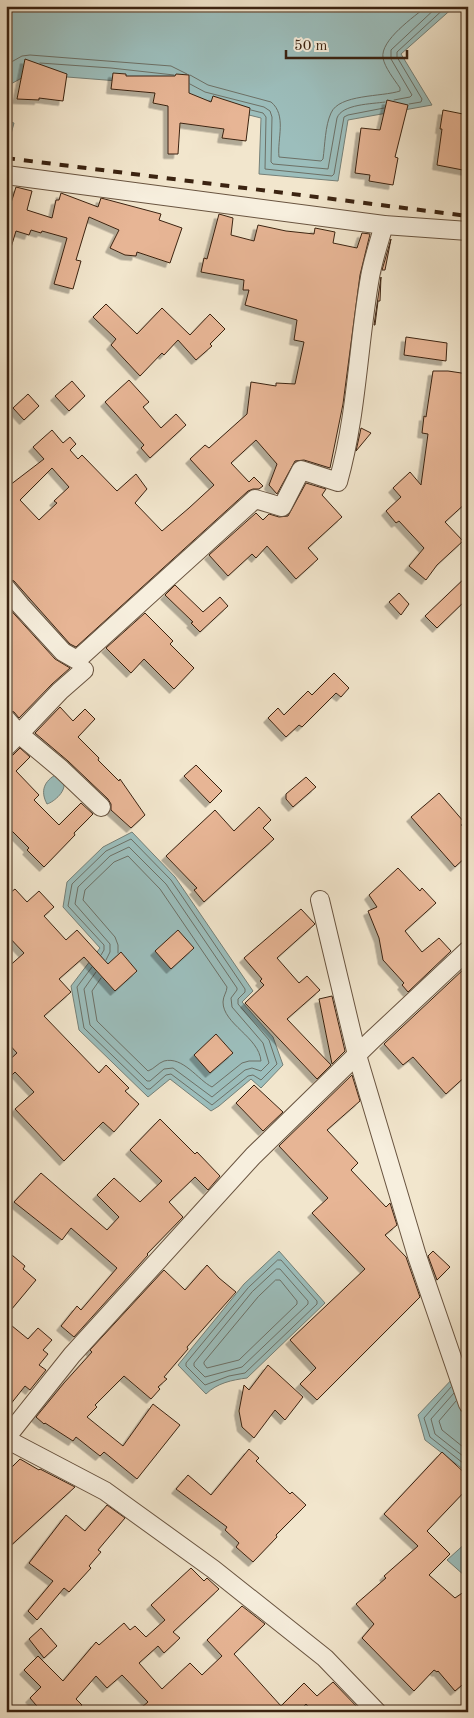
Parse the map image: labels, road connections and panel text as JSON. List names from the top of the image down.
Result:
{
  "scale_bar": "50 m"
}
